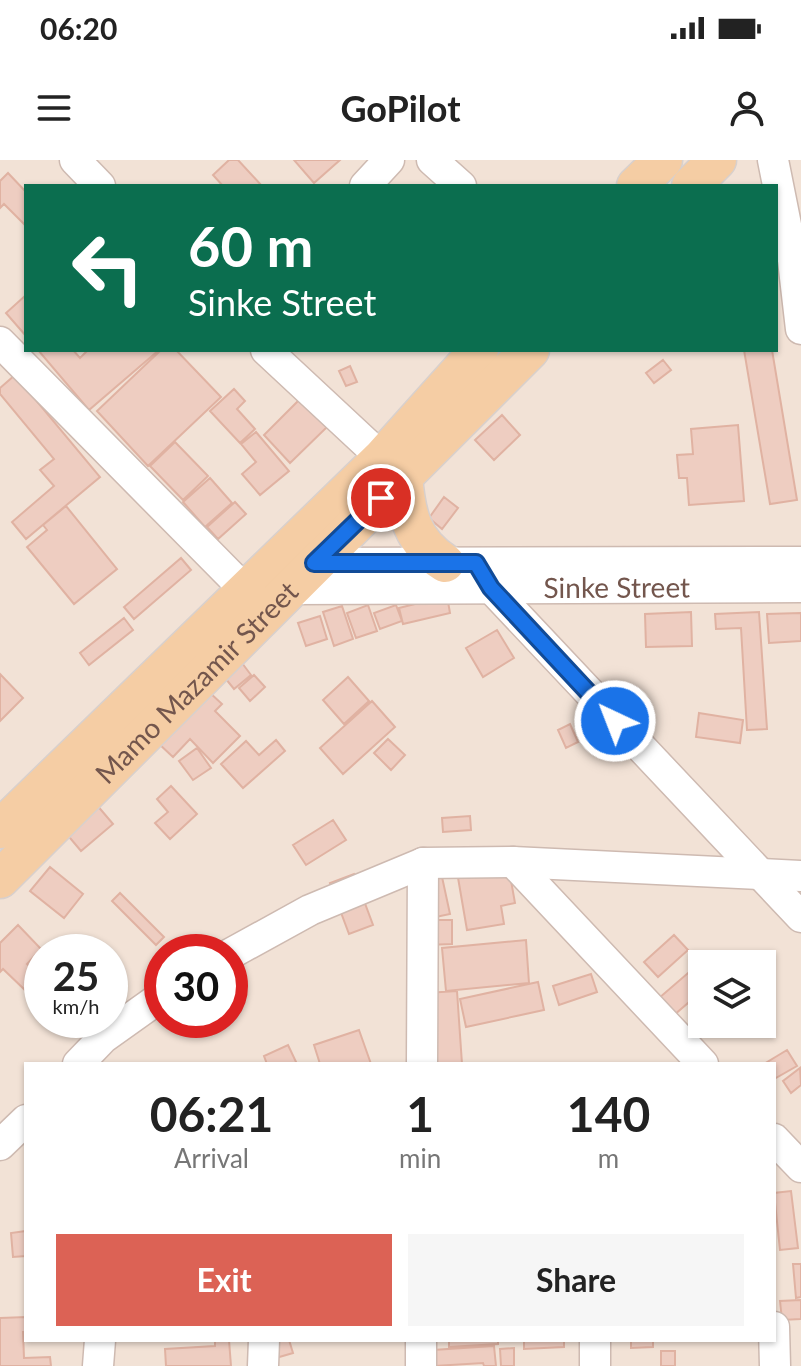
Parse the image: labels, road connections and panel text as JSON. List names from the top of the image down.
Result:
{
  "streets": {
    "main road": ["Mamo Mazamir Street"],
    "street": ["Sinke Street"]
  },
  "crossings": [
    ["Sinke Street", "Mamo Mazamir Street"]
  ],
  "page": {
    "status": "06:20",
    "header": "GoPilot",
    "turn": ["60 m", "Sinke Street"],
    "speed": "25 km/h",
    "limit": "30",
    "eta": [
      "06:21",
      "Arrival",
      "1",
      "min",
      "140",
      "m"
    ],
    "buttons": ["Exit", "Share"]
  }
}
